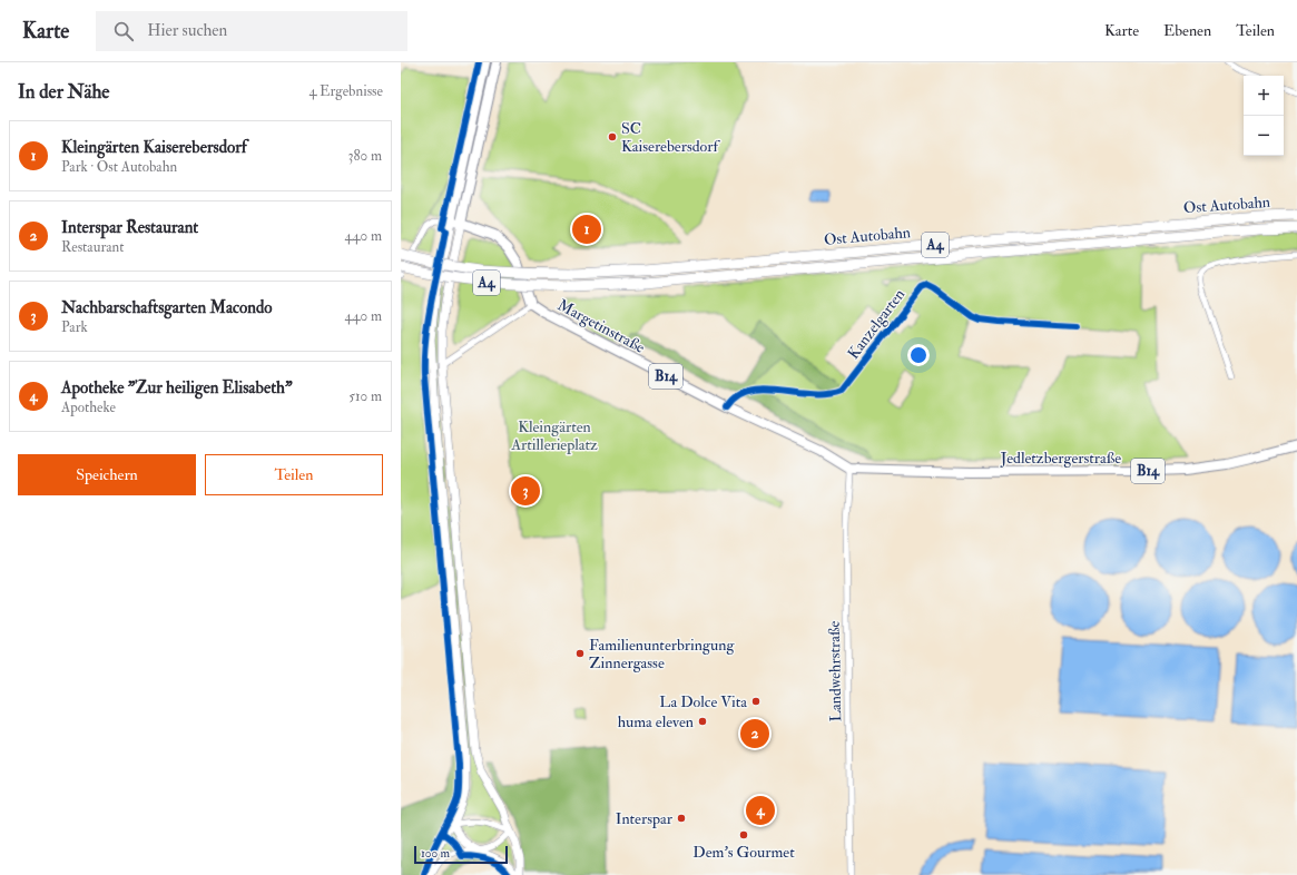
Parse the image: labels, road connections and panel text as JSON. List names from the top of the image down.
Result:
{
  "streets": {
    "highway": ["Ost Autobahn", "A4"],
    "main road": ["Margetinstraße", "B14", "Jedletzbergerstraße"],
    "street": ["Kanzelgarten", "Landwehrstraße"]
  },
  "crossings": [
    ["Kanzelgarten", "Margetinstraße"],
    ["Margetinstraße", "Jedletzbergerstraße"],
    ["Margetinstraße", "Landwehrstraße"],
    ["Jedletzbergerstraße", "Landwehrstraße"]
  ],
  "parks": ["Kleingärten Artillerieplatz"],
  "places": [
    "SC Kaiserebersdorf",
    "Familienunterbringung Zinnergasse",
    "La Dolce Vita",
    "huma eleven",
    "Interspar",
    "Dem's Gourmet"
  ],
  "scale_bar": "100 m",
  "page": {
    "header": "Karte",
    "search": "Hier suchen",
    "nav": ["Karte", "Ebenen", "Teilen"],
    "heading": ["In der Nähe", "4 Ergebnisse"],
    "map_buttons": ["+", "−"],
    "list": [
      {
        "mark": "1",
        "name": "Kleingärten Kaiserebersdorf",
        "note": "Park · Ost Autobahn",
        "value": "380 m"
      },
      {
        "mark": "2",
        "name": "Interspar Restaurant",
        "note": "Restaurant",
        "value": "440 m"
      },
      {
        "mark": "3",
        "name": "Nachbarschaftsgarten Macondo",
        "note": "Park",
        "value": "440 m"
      },
      {
        "mark": "4",
        "name": "Apotheke \"Zur heiligen Elisabeth\"",
        "note": "Apotheke",
        "value": "510 m"
      }
    ],
    "pins": [
      "1",
      "3",
      "2",
      "4"
    ],
    "buttons": ["Speichern", "Teilen"],
    "scale": "100 m"
  }
}
